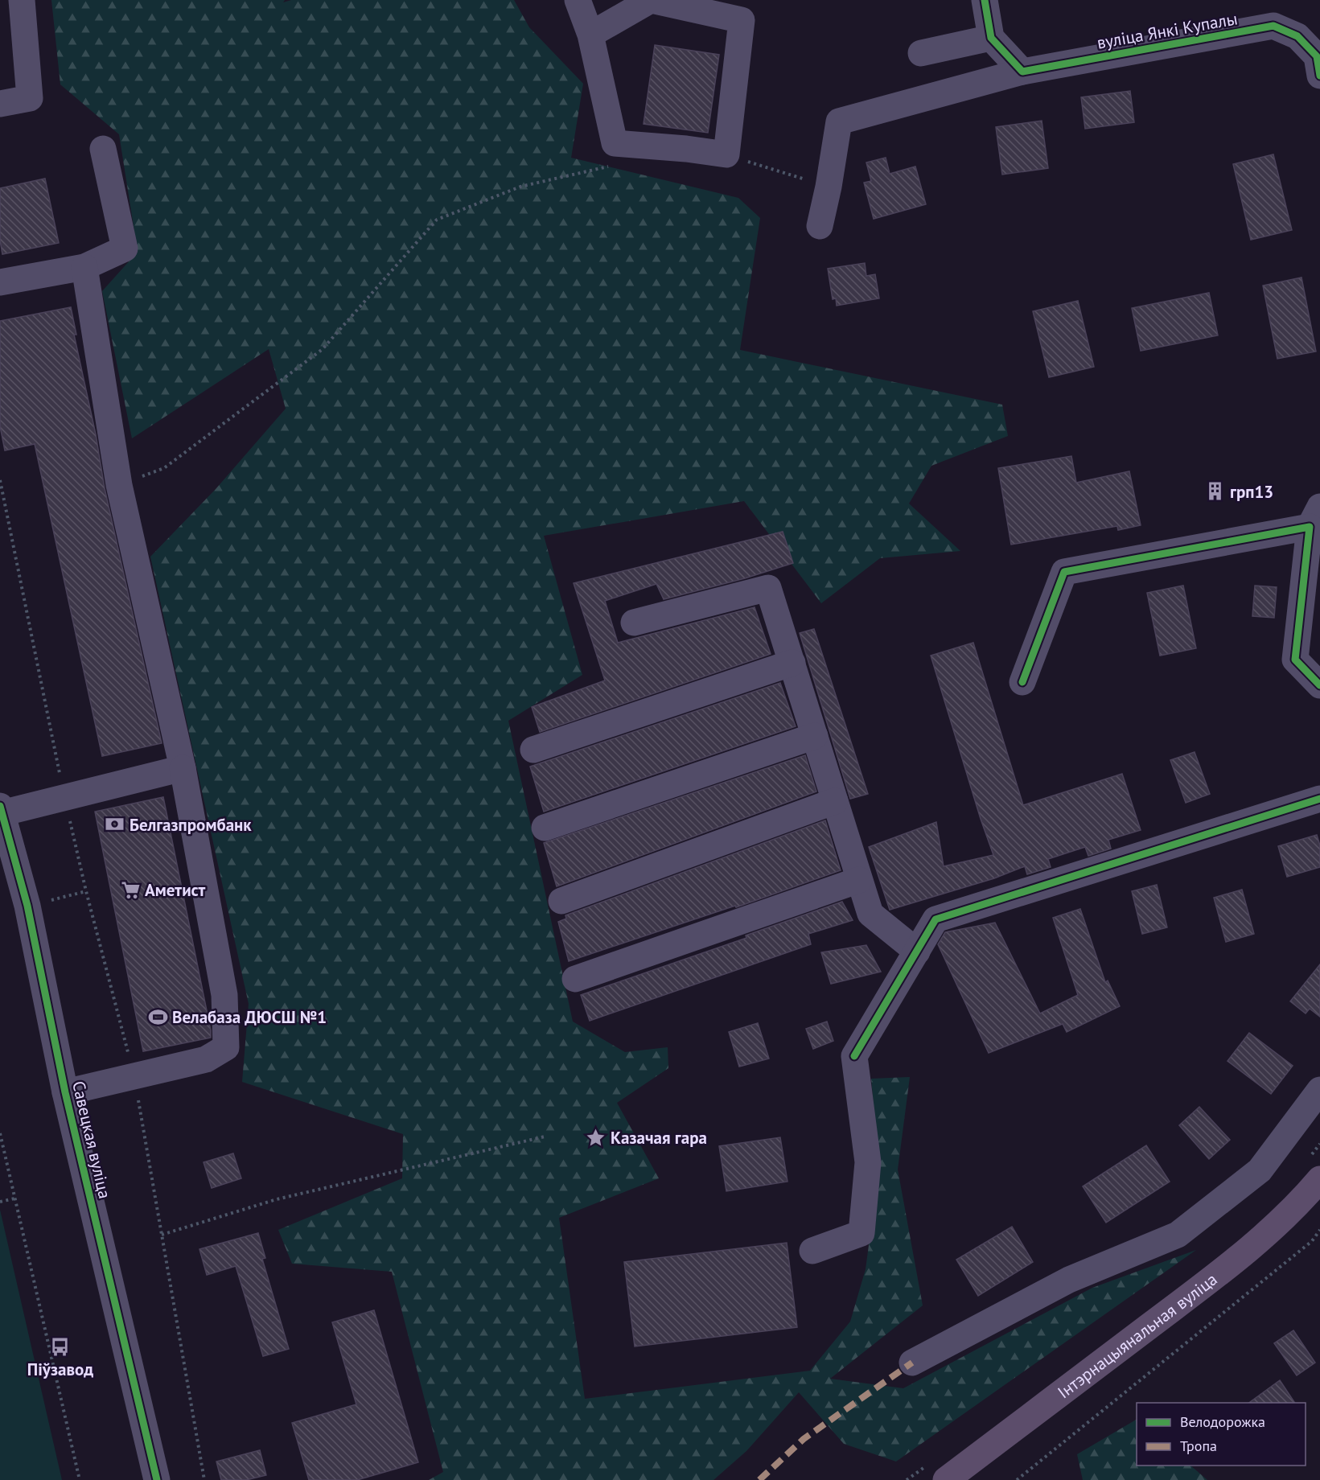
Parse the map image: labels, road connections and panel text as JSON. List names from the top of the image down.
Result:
{
  "streets": {
    "main road": ["Інтэрнацыянальная вуліца"],
    "street": ["вуліца Янкі Купалы", "Савецкая вуліца"]
  },
  "places": {
    "building": ["грп13"],
    "bank": ["Белгазпромбанк"],
    "supermarket": ["Аметист"],
    "sports": ["Велабаза ДЮСШ №1"],
    "place": ["Казачая гара"],
    "bus stop": ["Піўзавод"]
  },
  "legend": ["Велодорожка", "Тропа"]
}
